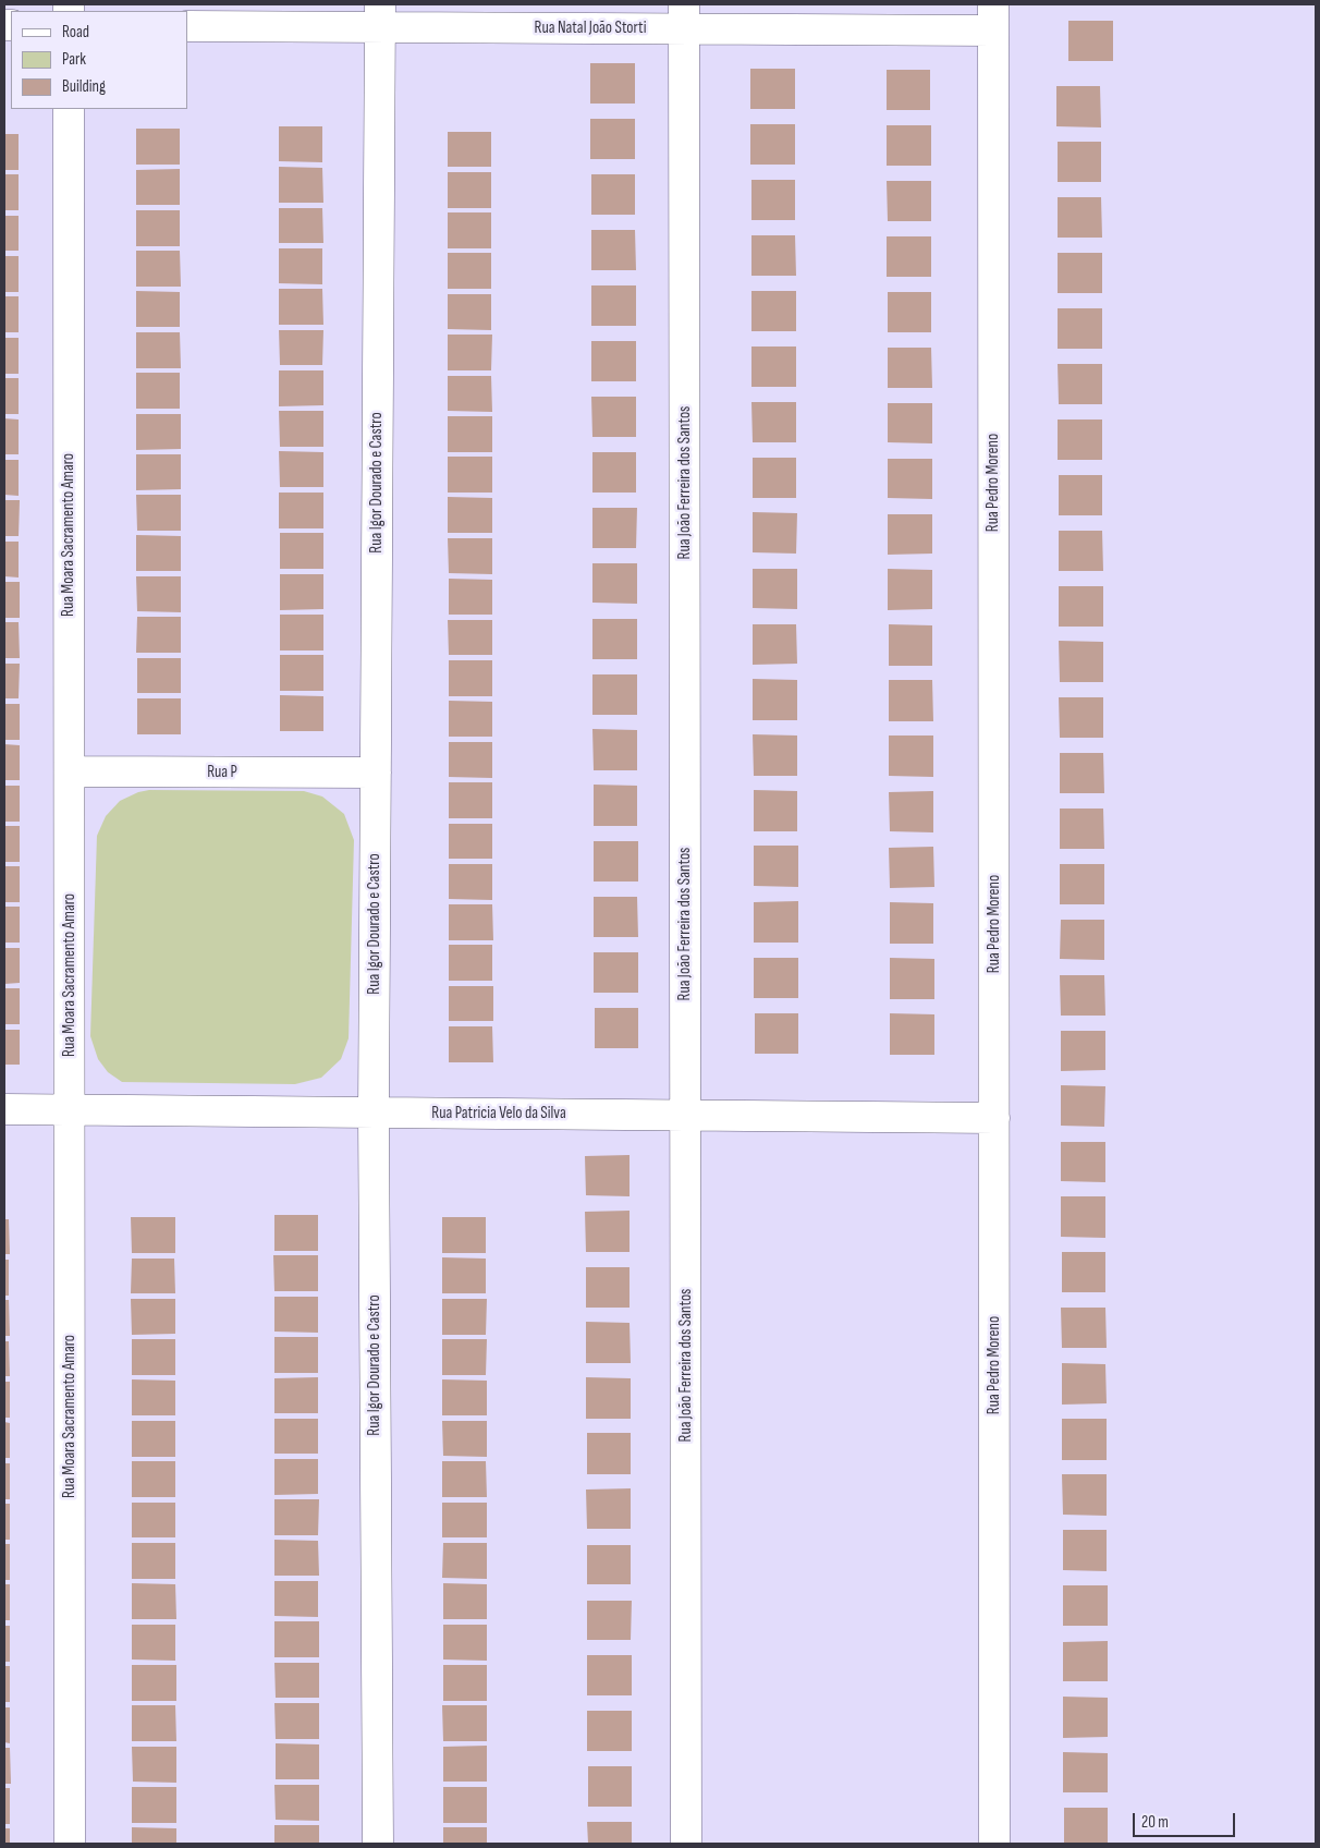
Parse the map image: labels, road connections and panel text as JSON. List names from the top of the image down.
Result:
{
  "streets": {
    "street": [
      "Rua Natal João Storti",
      "Rua Igor Dourado e Castro",
      "Rua João Ferreira dos Santos",
      "Rua Pedro Moreno",
      "Rua Moara Sacramento Amaro",
      "Rua P",
      "Rua Patricia Velo da Silva"
    ]
  },
  "crossings": [
    ["Rua Natal João Storti", "Rua Igor Dourado e Castro"],
    ["Rua Natal João Storti", "Rua João Ferreira dos Santos"],
    ["Rua Natal João Storti", "Rua Pedro Moreno"],
    ["Rua Igor Dourado e Castro", "Rua P"],
    ["Rua Igor Dourado e Castro", "Rua Patricia Velo da Silva"],
    ["Rua João Ferreira dos Santos", "Rua Patricia Velo da Silva"],
    ["Rua Pedro Moreno", "Rua Patricia Velo da Silva"],
    ["Rua Moara Sacramento Amaro", "Rua P"],
    ["Rua Moara Sacramento Amaro", "Rua Patricia Velo da Silva"]
  ],
  "legend": ["Road", "Park", "Building"],
  "scale_bar": "20 m"
}
